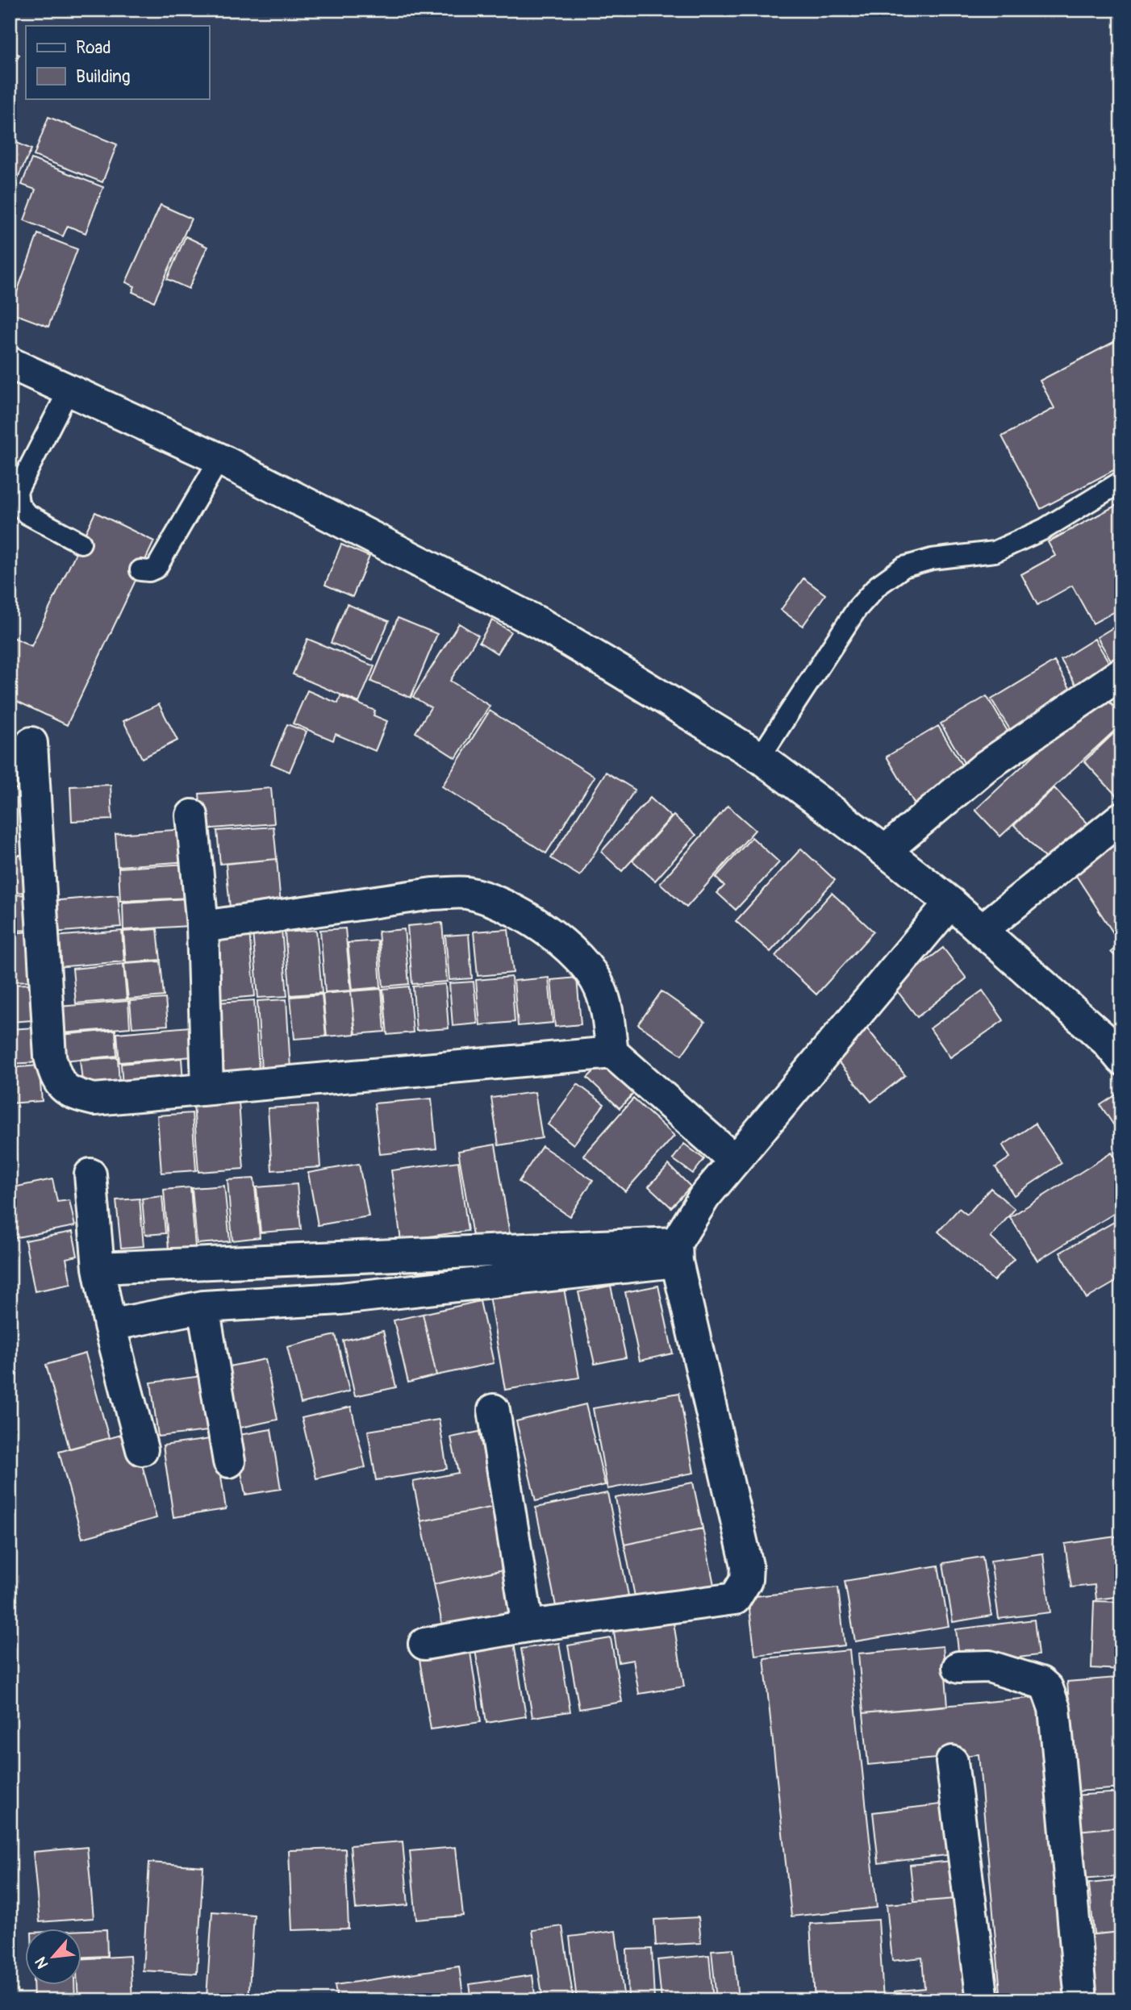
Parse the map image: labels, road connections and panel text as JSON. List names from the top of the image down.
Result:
{
  "legend": ["Road", "Building"],
  "north": "bottom left"
}
